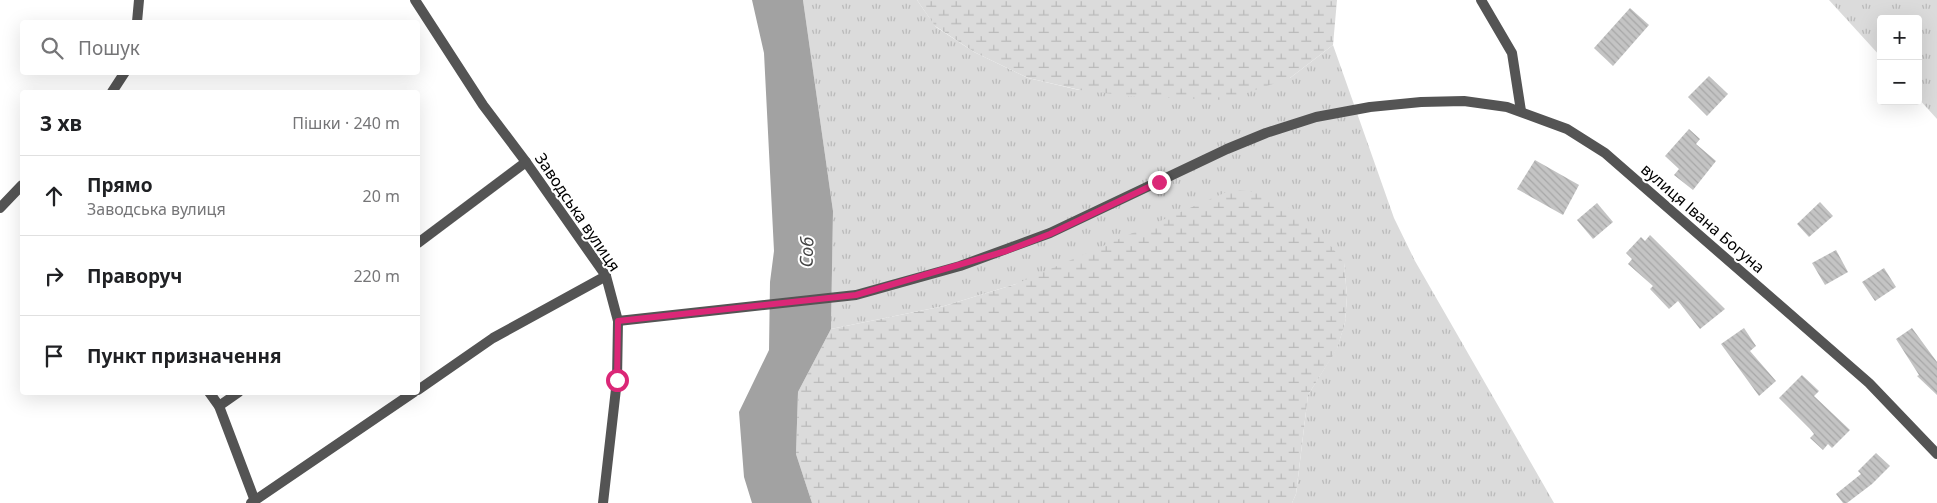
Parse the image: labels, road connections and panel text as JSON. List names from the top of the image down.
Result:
{
  "streets": {
    "street": ["Заводська вулиця", "вулиця Івана Богуна"]
  },
  "crossings": [
    ["Заводська вулиця", "вулиця Івана Богуна"]
  ],
  "water": ["Соб"],
  "page": {
    "map_buttons": ["+", "−"],
    "search": "Пошук",
    "heading": ["3 хв", "Пішки · 240 m"],
    "list": [
      ["Прямо", "Заводська вулиця", "20 m"],
      ["Праворуч", "220 m"],
      "Пункт призначення"
    ]
  }
}
